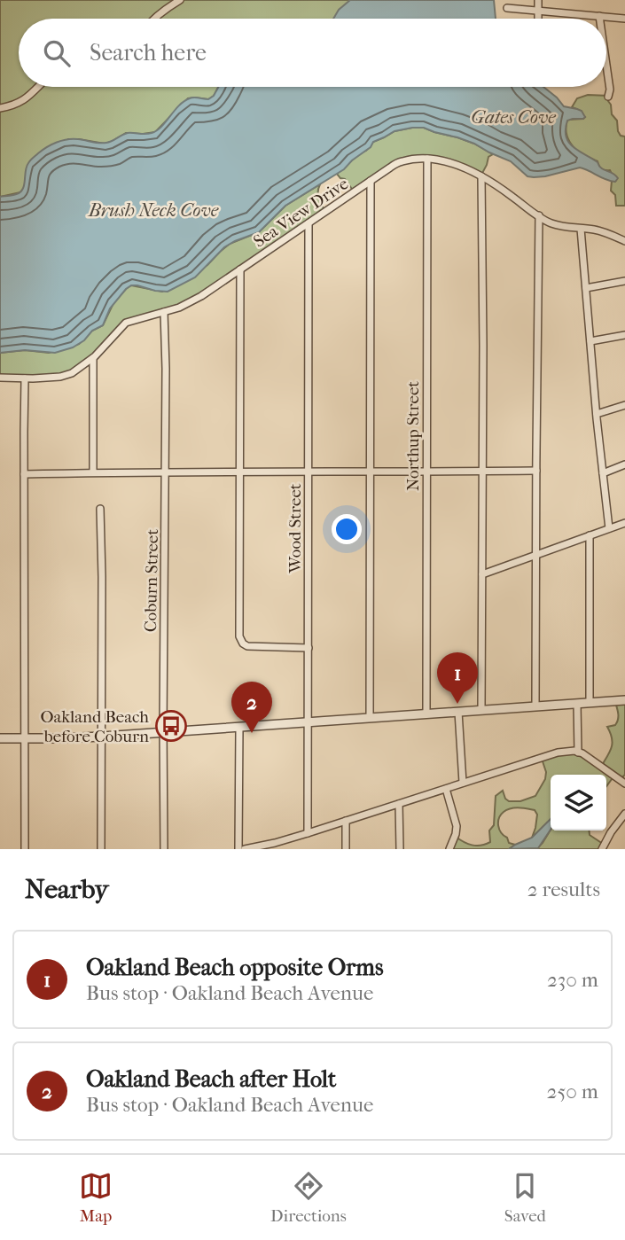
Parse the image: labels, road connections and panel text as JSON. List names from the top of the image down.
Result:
{
  "streets": {
    "street": [
      "Sea View Drive",
      "Northup Street",
      "Wood Street",
      "Coburn Street"
    ]
  },
  "crossings": [
    ["Sea View Drive", "Northup Street"],
    ["Sea View Drive", "Wood Street"],
    ["Sea View Drive", "Coburn Street"]
  ],
  "water": ["Gates Cove", "Brush Neck Cove"],
  "places": {
    "bus stop": ["Oakland Beach before Coburn"]
  },
  "page": {
    "search": "Search here",
    "pins": ["1", "2"],
    "heading": ["Nearby", "2 results"],
    "list": [
      {
        "mark": "1",
        "name": "Oakland Beach opposite Orms",
        "note": "Bus stop · Oakland Beach Avenue",
        "value": "230 m"
      },
      {
        "mark": "2",
        "name": "Oakland Beach after Holt",
        "note": "Bus stop · Oakland Beach Avenue",
        "value": "250 m"
      }
    ],
    "nav": ["Map", "Directions", "Saved"]
  }
}
